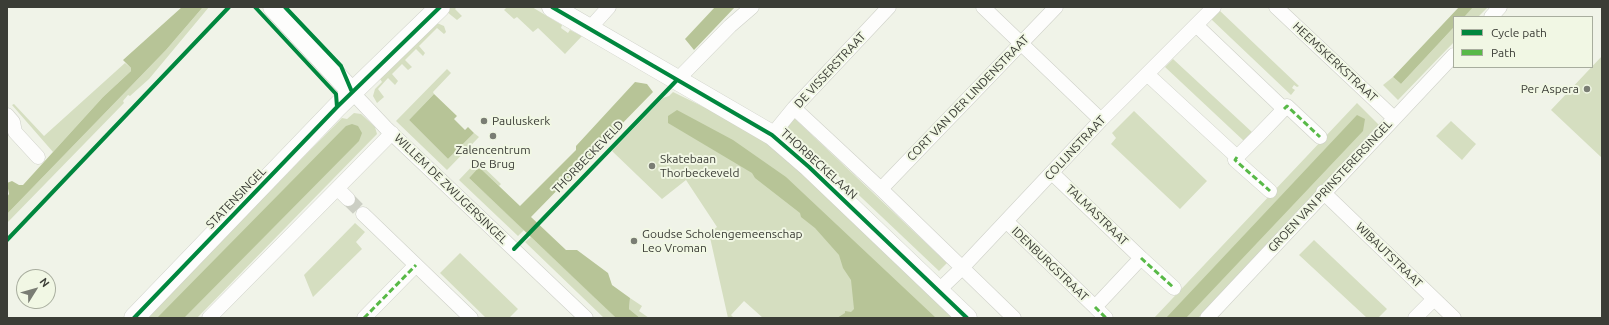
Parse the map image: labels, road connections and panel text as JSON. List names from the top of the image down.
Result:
{
  "streets": {
    "main road": ["THORBECKELAAN", "STATENSINGEL"],
    "street": [
      "HEEMSKERKSTRAAT",
      "DE VISSERSTRAAT",
      "CORT VAN DER LINDENSTRAAT",
      "COLIJNSTRAAT",
      "GROEN VAN PRINSTERERSINGEL",
      "WILLEM DE ZWIJGERSINGEL",
      "TALMASTRAAT",
      "WIBAUTSTRAAT",
      "IDENBURGSTRAAT"
    ],
    "cycle path": ["THORBECKEVELD"]
  },
  "crossings": [
    ["HEEMSKERKSTRAAT", "GROEN VAN PRINSTERERSINGEL"],
    ["DE VISSERSTRAAT", "THORBECKELAAN"],
    ["CORT VAN DER LINDENSTRAAT", "THORBECKELAAN"],
    ["COLIJNSTRAAT", "THORBECKELAAN"],
    ["COLIJNSTRAAT", "TALMASTRAAT"],
    ["COLIJNSTRAAT", "IDENBURGSTRAAT"],
    ["GROEN VAN PRINSTERERSINGEL", "WIBAUTSTRAAT"],
    ["WILLEM DE ZWIJGERSINGEL", "STATENSINGEL"],
    ["TALMASTRAAT", "IDENBURGSTRAAT"]
  ],
  "places": [
    "Per Aspera",
    "Pauluskerk",
    "Zalencentrum De Brug",
    "Skatebaan Thorbeckeveld",
    "Goudse Scholengemeenschap Leo Vroman"
  ],
  "legend": ["Cycle path", "Path"],
  "north": "top right"
}
